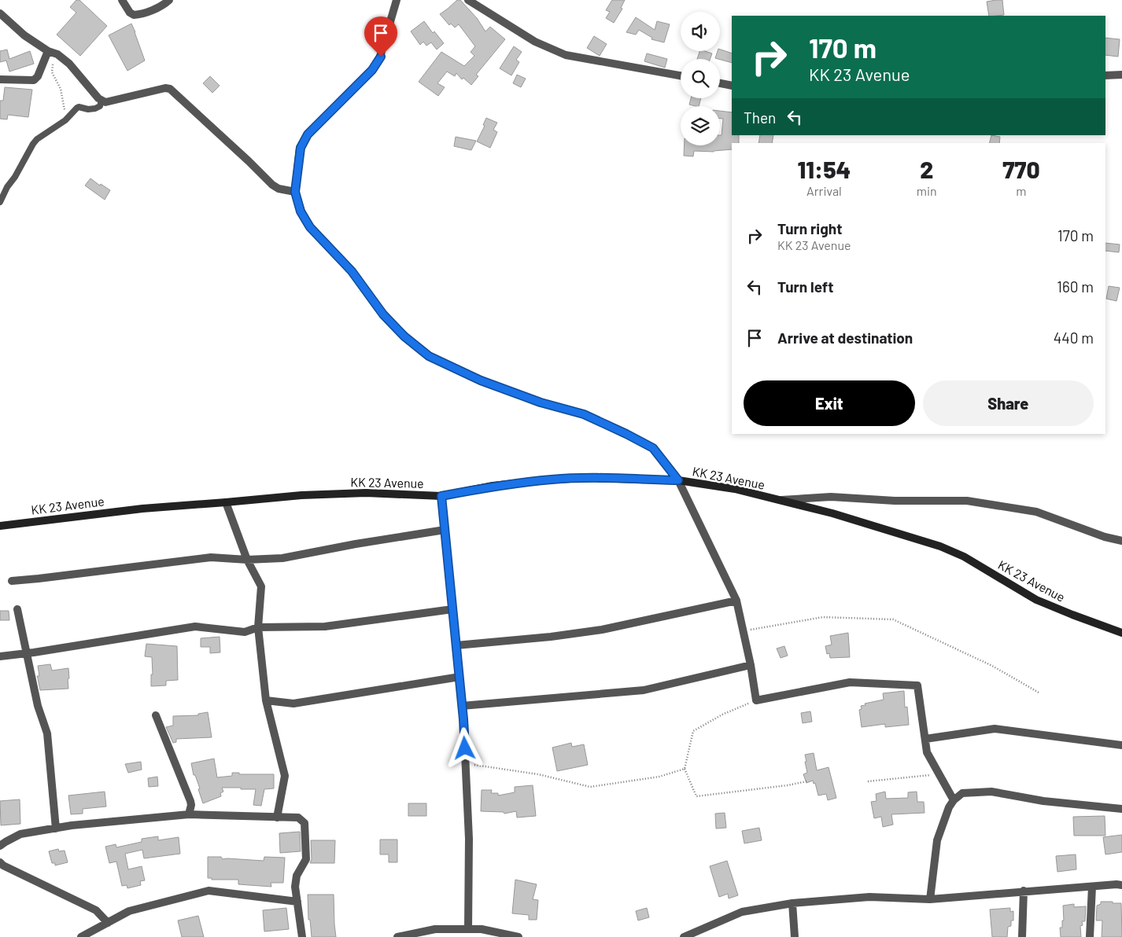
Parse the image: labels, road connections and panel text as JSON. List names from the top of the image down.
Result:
{
  "streets": {
    "main road": ["KK 23 Avenue"]
  },
  "page": {
    "turn": ["170 m", "KK 23 Avenue"],
    "then": "Then",
    "eta": [
      "11:54",
      "Arrival",
      "2",
      "min",
      "770",
      "m"
    ],
    "list": [
      {
        "name": "Turn right",
        "note": "KK 23 Avenue",
        "value": "170 m"
      },
      {
        "name": "Turn left",
        "value": "160 m"
      },
      {
        "name": "Arrive at destination",
        "value": "440 m"
      }
    ],
    "buttons": ["Exit", "Share"]
  }
}
